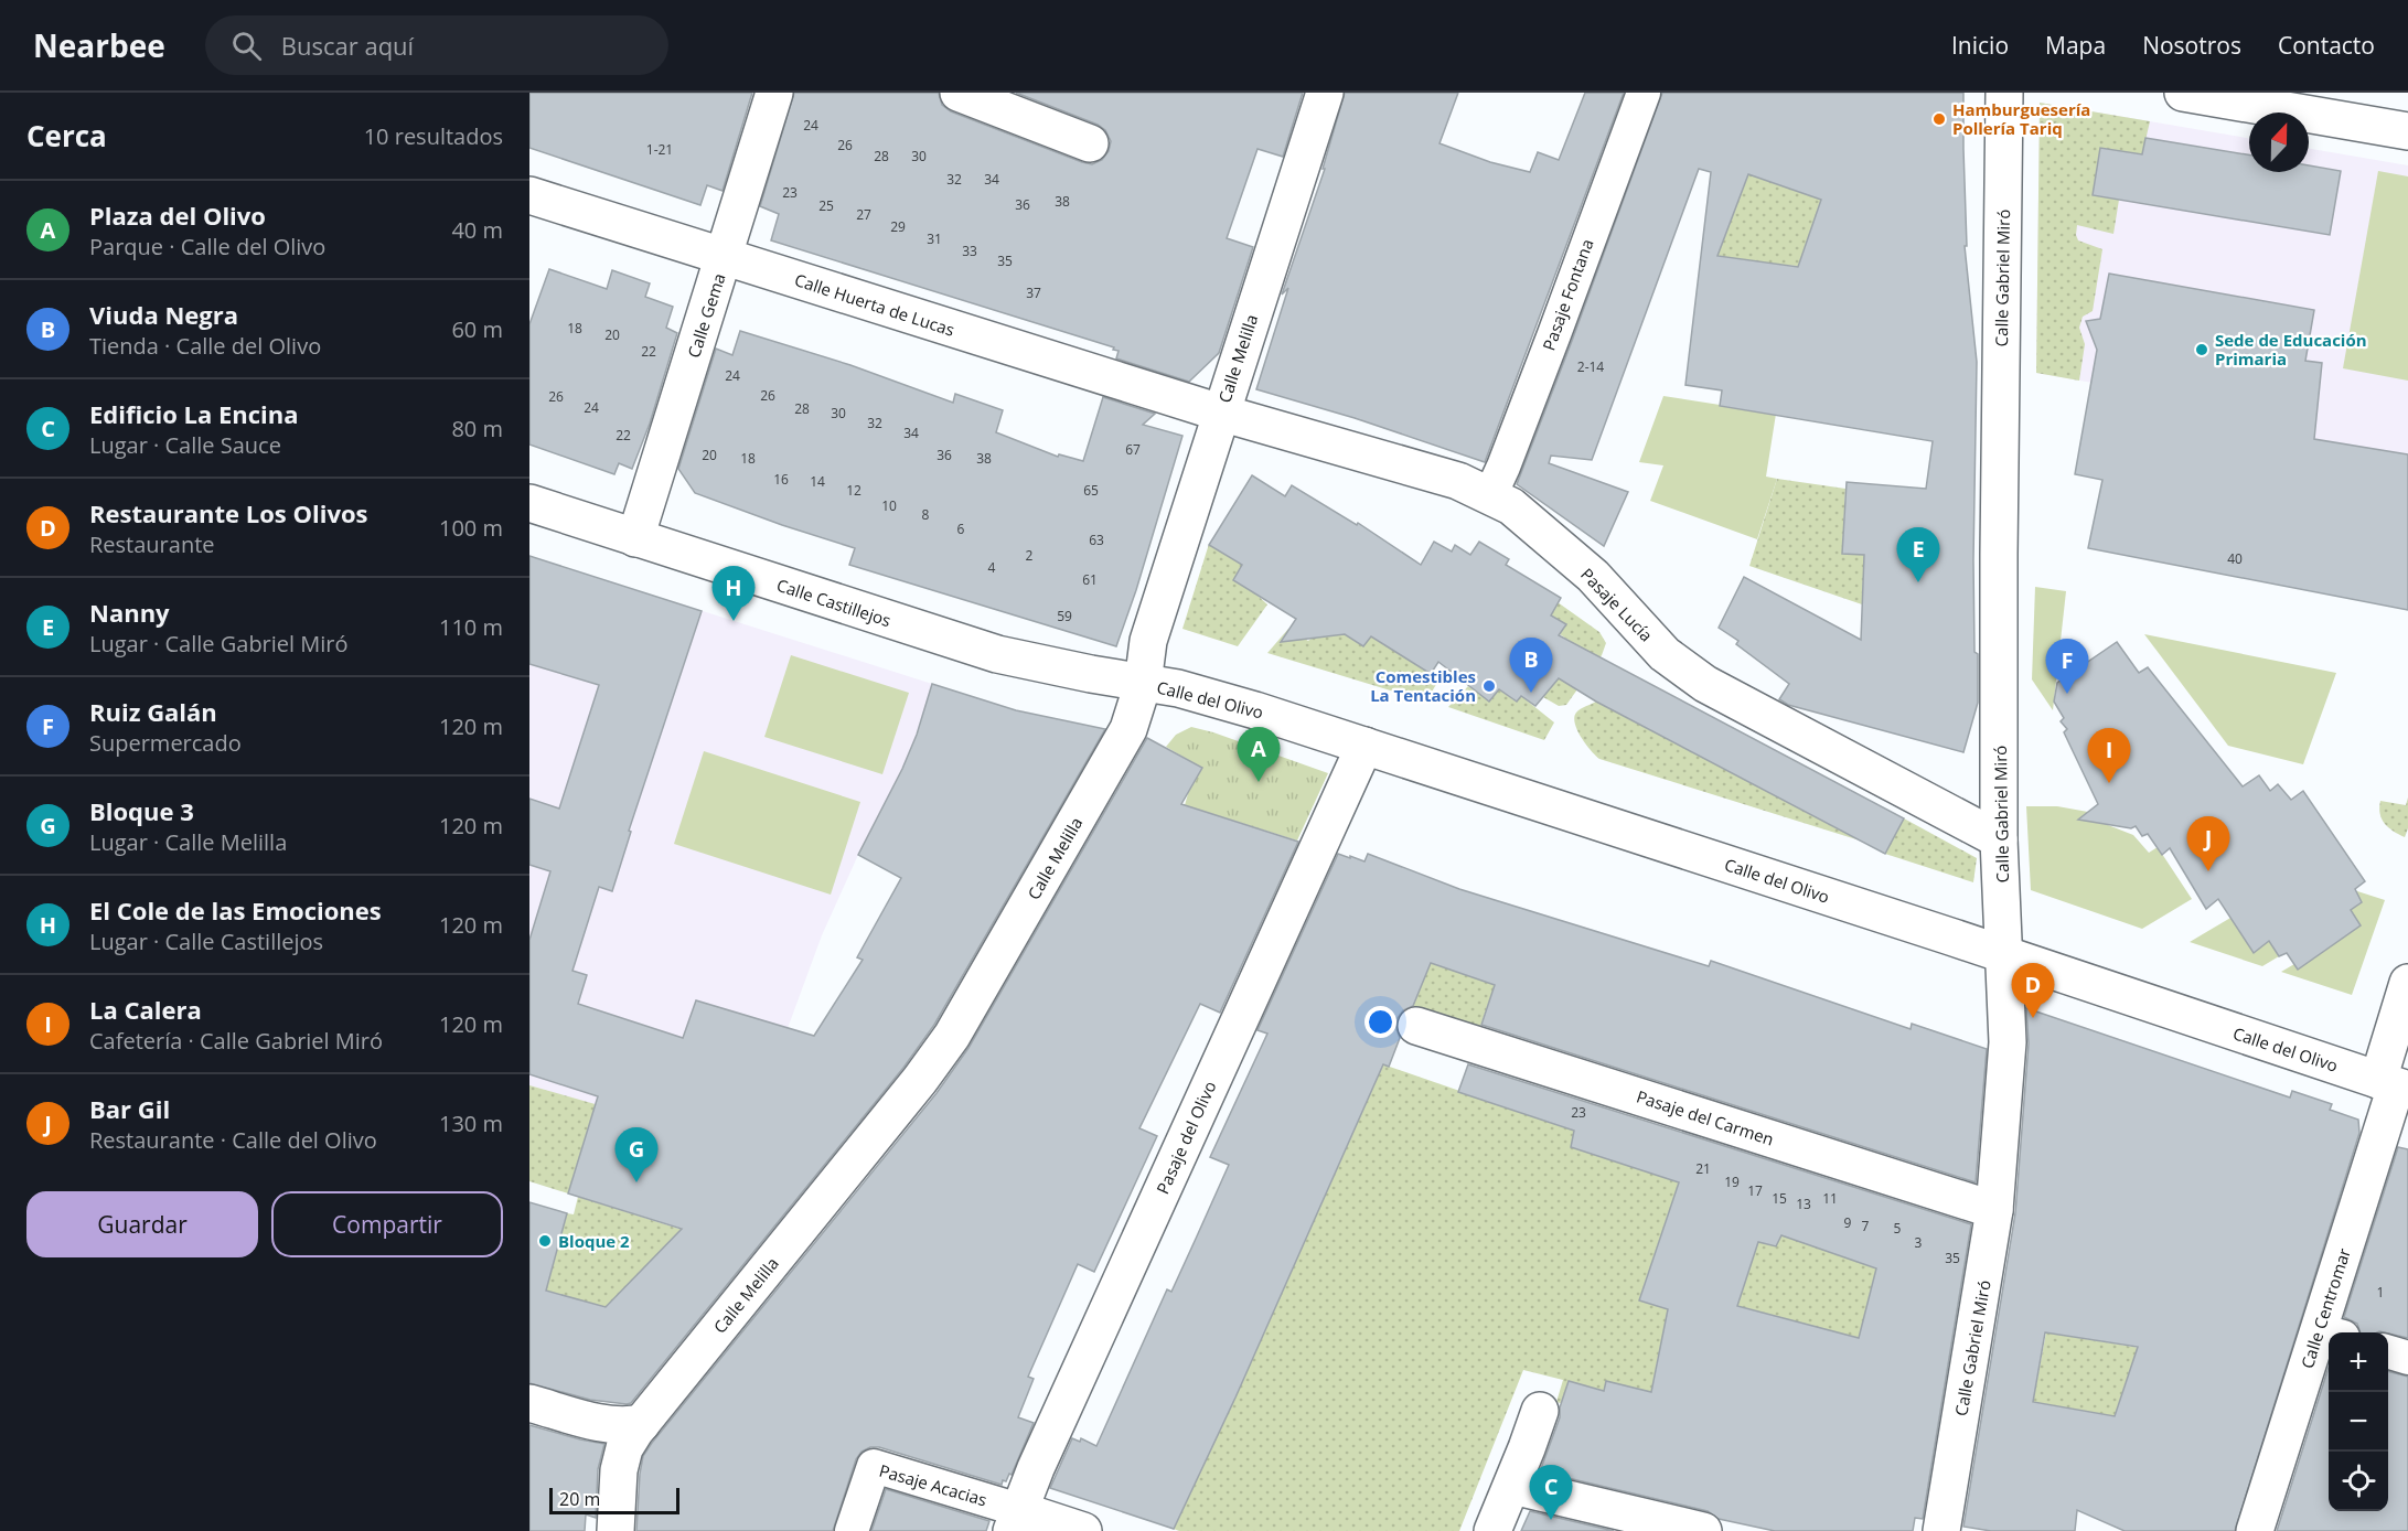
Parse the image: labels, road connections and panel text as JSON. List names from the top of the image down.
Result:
{
  "streets": {
    "street": [
      "Calle Gabriel Miró",
      "Pasaje Fontana",
      "Calle Huerta de Lucas",
      "Calle Gema",
      "Calle Melilla",
      "Calle Castillejos",
      "Pasaje Lucía",
      "Calle del Olivo",
      "Pasaje del Carmen",
      "Pasaje del Olivo",
      "Calle Centromar",
      "Pasaje Acacias"
    ]
  },
  "crossings": [
    ["Calle Gabriel Miró", "Pasaje Lucía"],
    ["Calle Gabriel Miró", "Calle del Olivo"],
    ["Calle Gabriel Miró", "Pasaje del Carmen"],
    ["Pasaje Fontana", "Pasaje Lucía"],
    ["Calle Huerta de Lucas", "Calle Gema"],
    ["Calle Huerta de Lucas", "Calle Melilla"],
    ["Calle Huerta de Lucas", "Pasaje Lucía"],
    ["Calle Gema", "Calle Castillejos"],
    ["Calle Melilla", "Calle Castillejos"],
    ["Calle Melilla", "Pasaje Lucía"],
    ["Calle Melilla", "Calle del Olivo"],
    ["Calle Castillejos", "Calle del Olivo"],
    ["Calle del Olivo", "Pasaje del Olivo"],
    ["Calle del Olivo", "Calle Centromar"],
    ["Pasaje del Olivo", "Pasaje Acacias"]
  ],
  "places": [
    "Hamburguesería Pollería Tariq",
    "Sede de Educación Primaria",
    "Comestibles La Tentación",
    "Bloque 2"
  ],
  "house_numbers": [
    "24",
    "26",
    "1-21",
    "28",
    "30",
    "32",
    "34",
    "23",
    "38",
    "36",
    "25",
    "27",
    "29",
    "31",
    "33",
    "35",
    "37",
    "18",
    "20",
    "22",
    "2-14",
    "24",
    "26",
    "26",
    "24",
    "28",
    "30",
    "32",
    "34",
    "22",
    "67",
    "20",
    "36",
    "18",
    "38",
    "16",
    "14",
    "12",
    "65",
    "10",
    "8",
    "6",
    "63",
    "2",
    "40",
    "4",
    "61",
    "59",
    "23",
    "21",
    "19",
    "17",
    "15",
    "11",
    "13",
    "9",
    "7",
    "5",
    "3",
    "35",
    "1"
  ],
  "scale_bar": "20 m",
  "north": "top",
  "page": {
    "header": "Nearbee",
    "search": "Buscar aquí",
    "nav": [
      "Inicio",
      "Mapa",
      "Nosotros",
      "Contacto"
    ],
    "heading": ["Cerca", "10 resultados"],
    "list": [
      {
        "mark": "A",
        "name": "Plaza del Olivo",
        "note": "Parque · Calle del Olivo",
        "value": "40 m"
      },
      {
        "mark": "B",
        "name": "Viuda Negra",
        "note": "Tienda · Calle del Olivo",
        "value": "60 m"
      },
      {
        "mark": "C",
        "name": "Edificio La Encina",
        "note": "Lugar · Calle Sauce",
        "value": "80 m"
      },
      {
        "mark": "D",
        "name": "Restaurante Los Olivos",
        "note": "Restaurante",
        "value": "100 m"
      },
      {
        "mark": "E",
        "name": "Nanny",
        "note": "Lugar · Calle Gabriel Miró",
        "value": "110 m"
      },
      {
        "mark": "F",
        "name": "Ruiz Galán",
        "note": "Supermercado",
        "value": "120 m"
      },
      {
        "mark": "G",
        "name": "Bloque 3",
        "note": "Lugar · Calle Melilla",
        "value": "120 m"
      },
      {
        "mark": "H",
        "name": "El Cole de las Emociones",
        "note": "Lugar · Calle Castillejos",
        "value": "120 m"
      },
      {
        "mark": "I",
        "name": "La Calera",
        "note": "Cafetería · Calle Gabriel Miró",
        "value": "120 m"
      },
      {
        "mark": "J",
        "name": "Bar Gil",
        "note": "Restaurante · Calle del Olivo",
        "value": "130 m"
      }
    ],
    "pins": [
      "E",
      "H",
      "B",
      "F",
      "A",
      "I",
      "J",
      "D",
      "G",
      "C"
    ],
    "buttons": ["Guardar", "Compartir"],
    "map_buttons": ["+", "−"],
    "scale": "20 m"
  }
}
